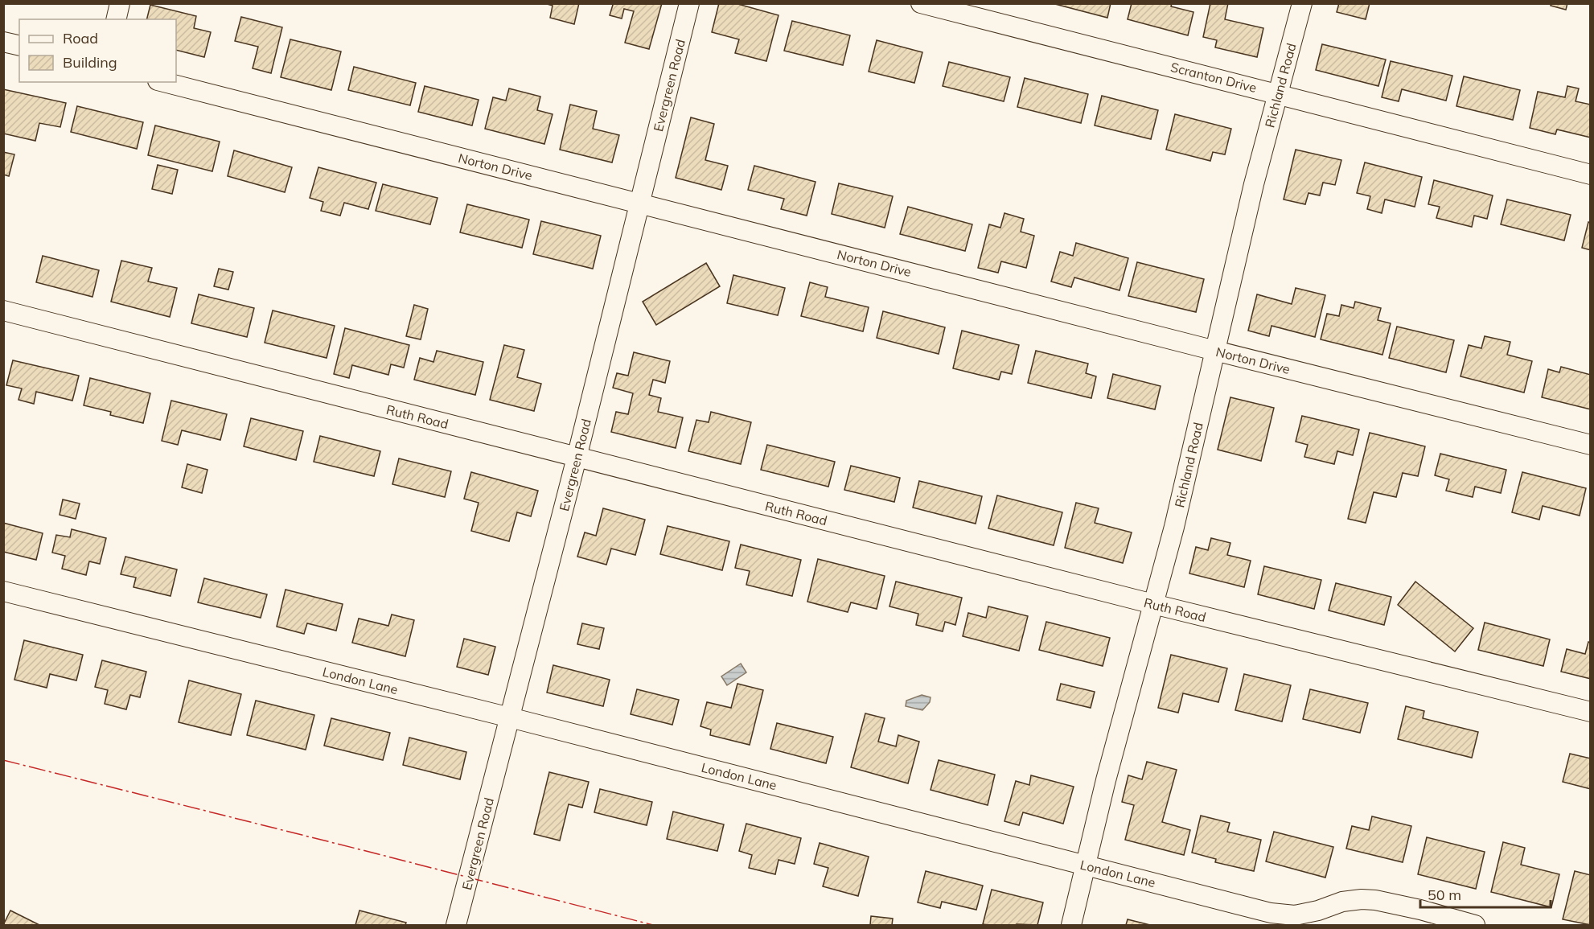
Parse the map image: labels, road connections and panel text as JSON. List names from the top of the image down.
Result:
{
  "streets": {
    "street": [
      "Scranton Drive",
      "Evergreen Road",
      "Richland Road",
      "Norton Drive",
      "Ruth Road",
      "London Lane"
    ]
  },
  "crossings": [
    ["Scranton Drive", "Richland Road"],
    ["Evergreen Road", "Norton Drive"],
    ["Evergreen Road", "Ruth Road"],
    ["Evergreen Road", "London Lane"],
    ["Richland Road", "Norton Drive"],
    ["Richland Road", "Ruth Road"],
    ["Richland Road", "London Lane"]
  ],
  "legend": ["Road", "Building"],
  "scale_bar": "50 m"
}
